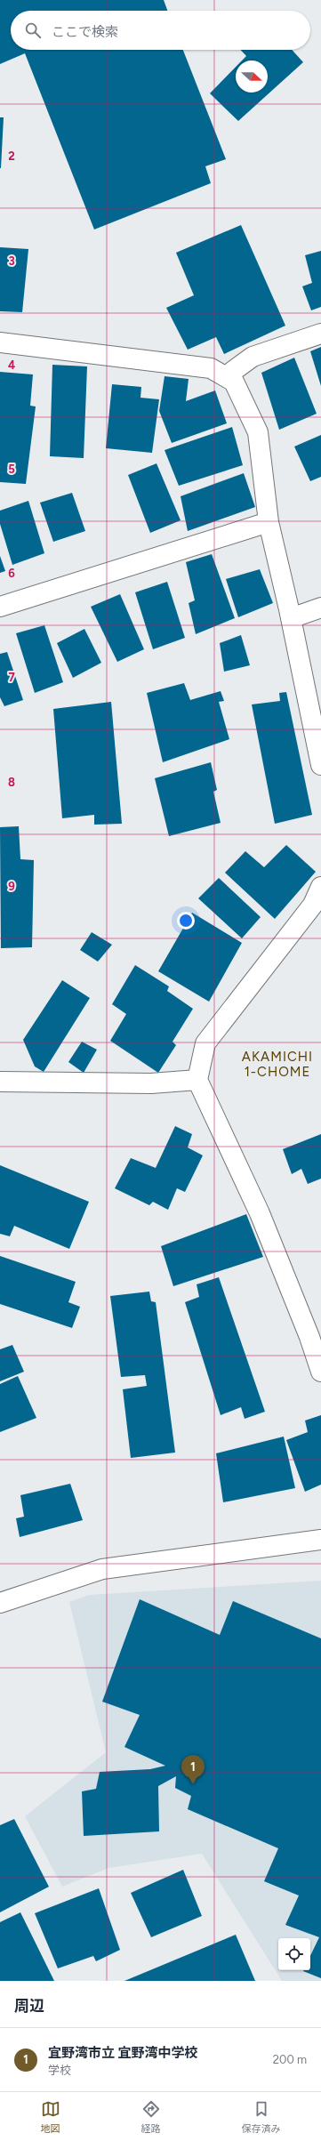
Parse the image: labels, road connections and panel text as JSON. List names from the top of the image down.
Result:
{
  "districts": ["AKAMICHI 1-CHOME"],
  "north": "right",
  "page": {
    "search": "ここで検索",
    "pins": "1",
    "heading": "周辺",
    "list": [
      {
        "mark": "1",
        "name": "宜野湾市立 宜野湾中学校",
        "note": "学校",
        "value": "200 m"
      }
    ],
    "nav": ["地図", "経路", "保存済み"]
  },
  "grid": {
    "rows": [
      "2",
      "3",
      "4",
      "5",
      "6",
      "7",
      "8",
      "9"
    ]
  }
}
